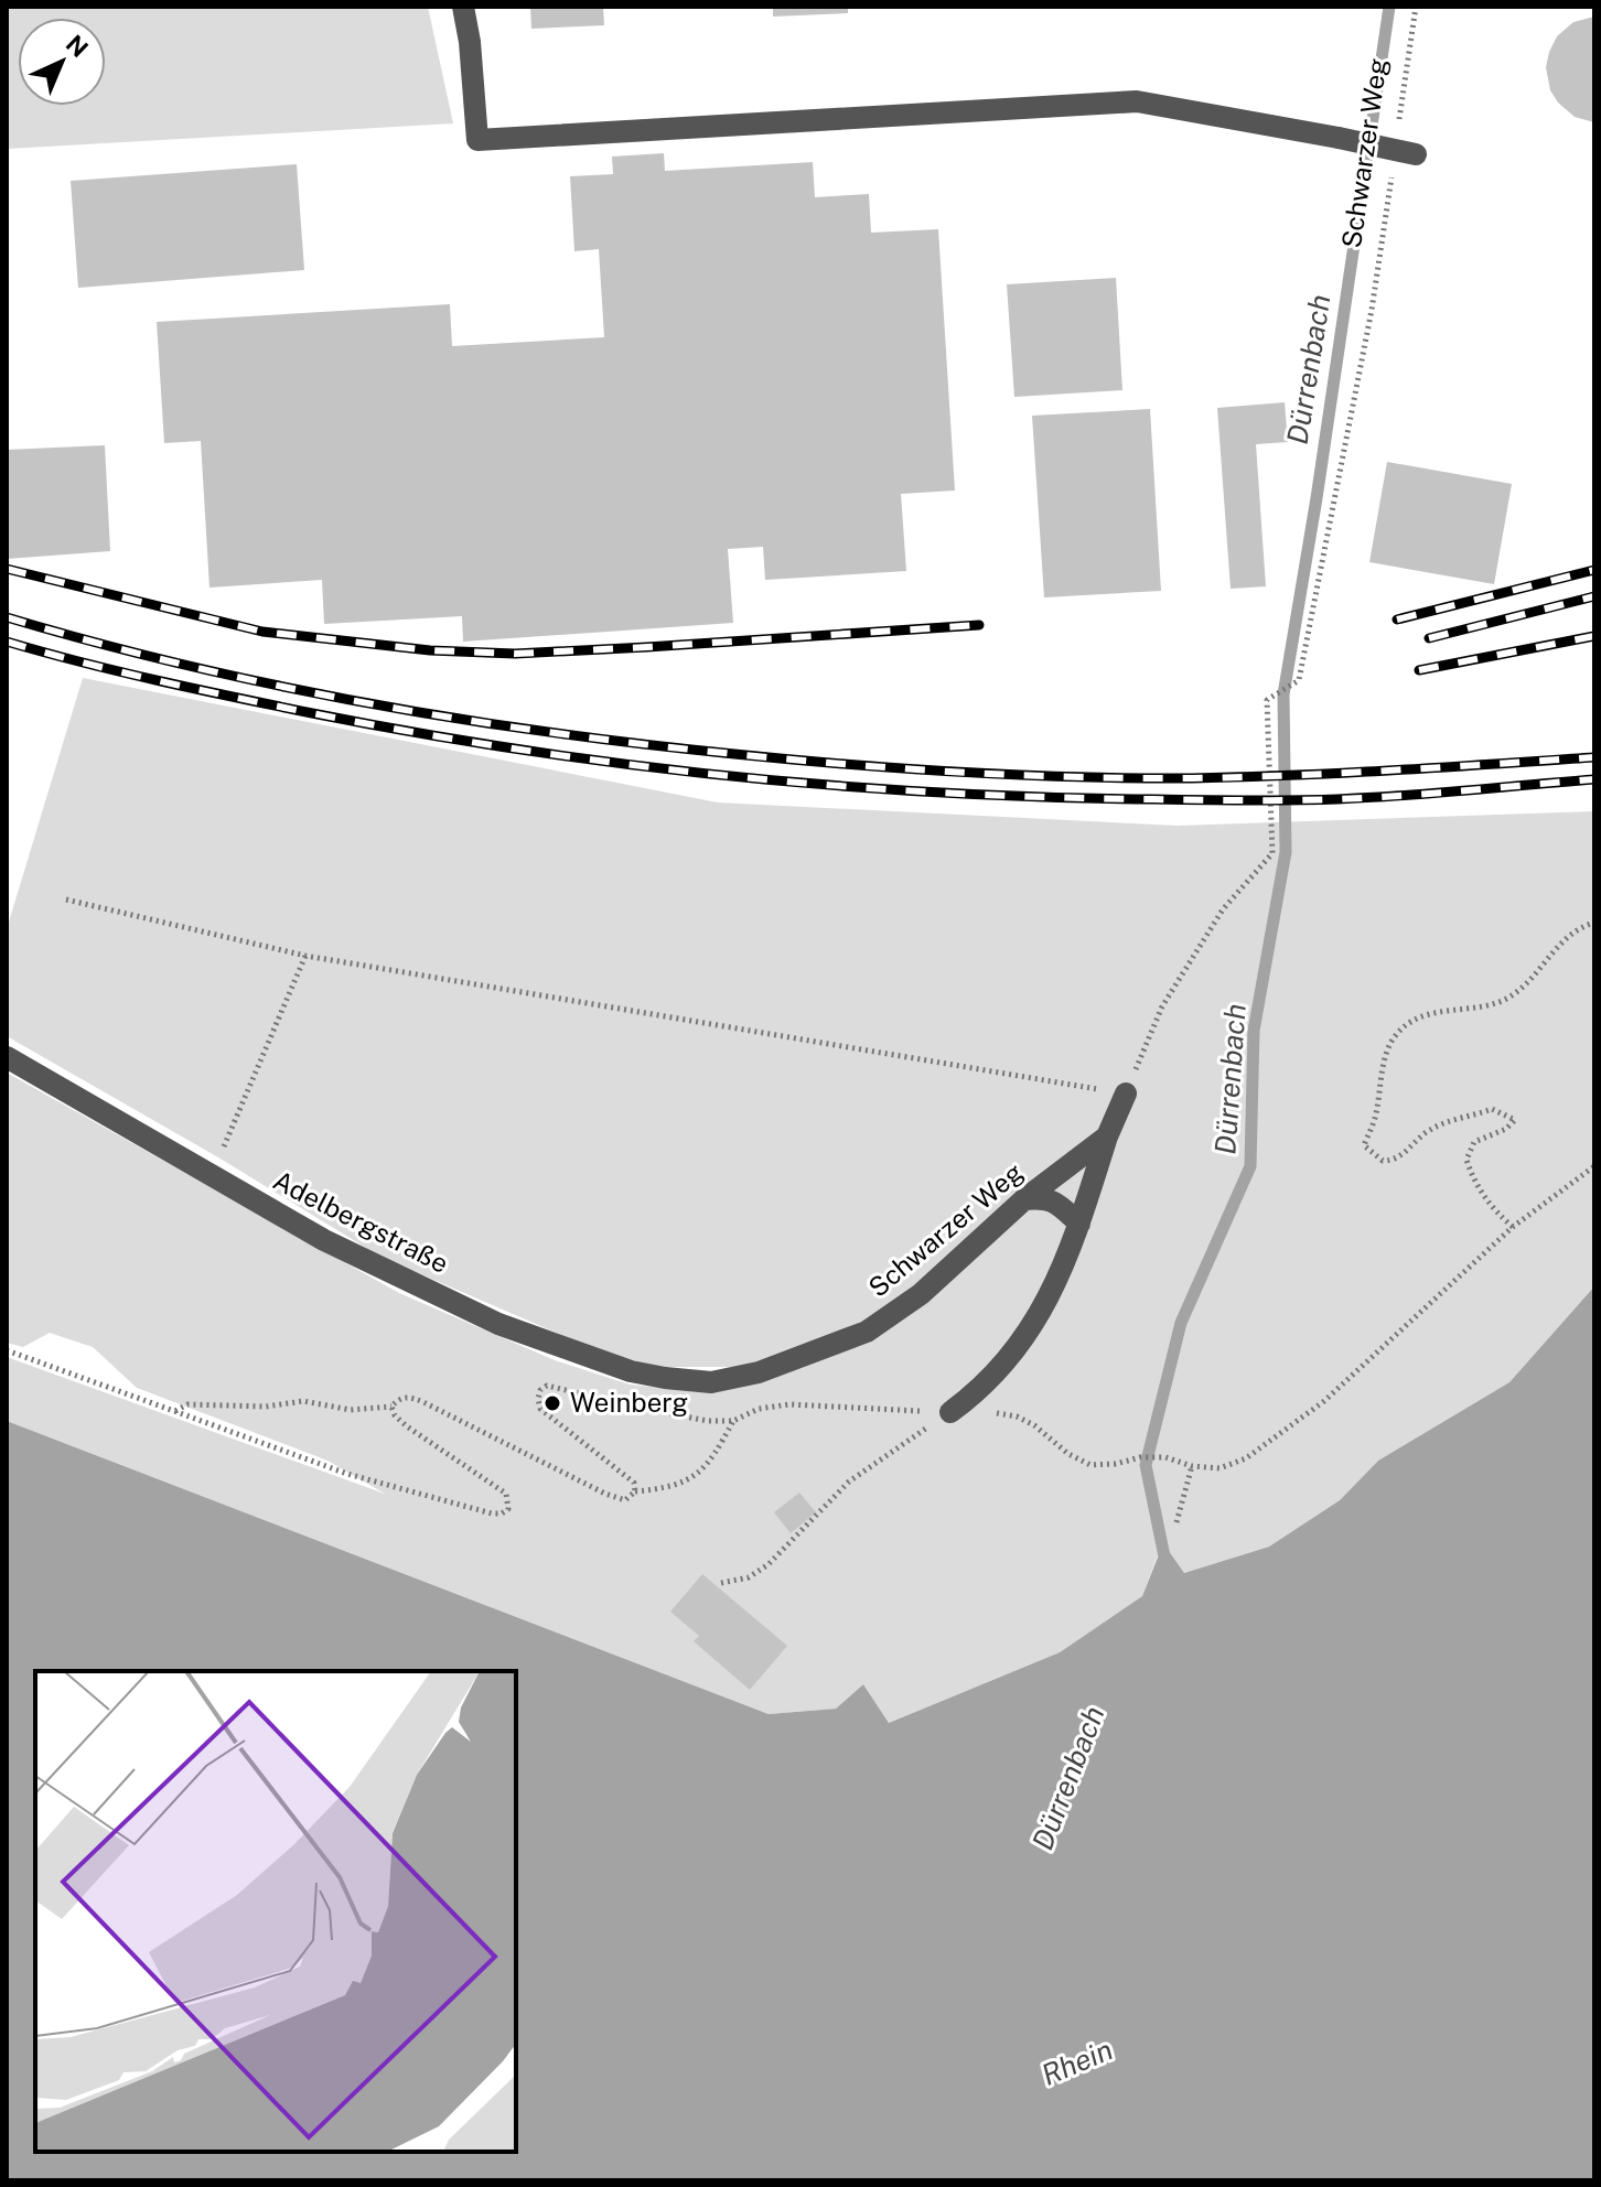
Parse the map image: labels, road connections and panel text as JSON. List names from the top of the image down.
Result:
{
  "streets": {
    "street": ["Schwarzer Weg", "Adelbergstraße"]
  },
  "crossings": [
    ["Schwarzer Weg", "Adelbergstraße"]
  ],
  "water": ["Dürrenbach", "Rhein"],
  "places": ["Weinberg"],
  "north": "top right"
}
